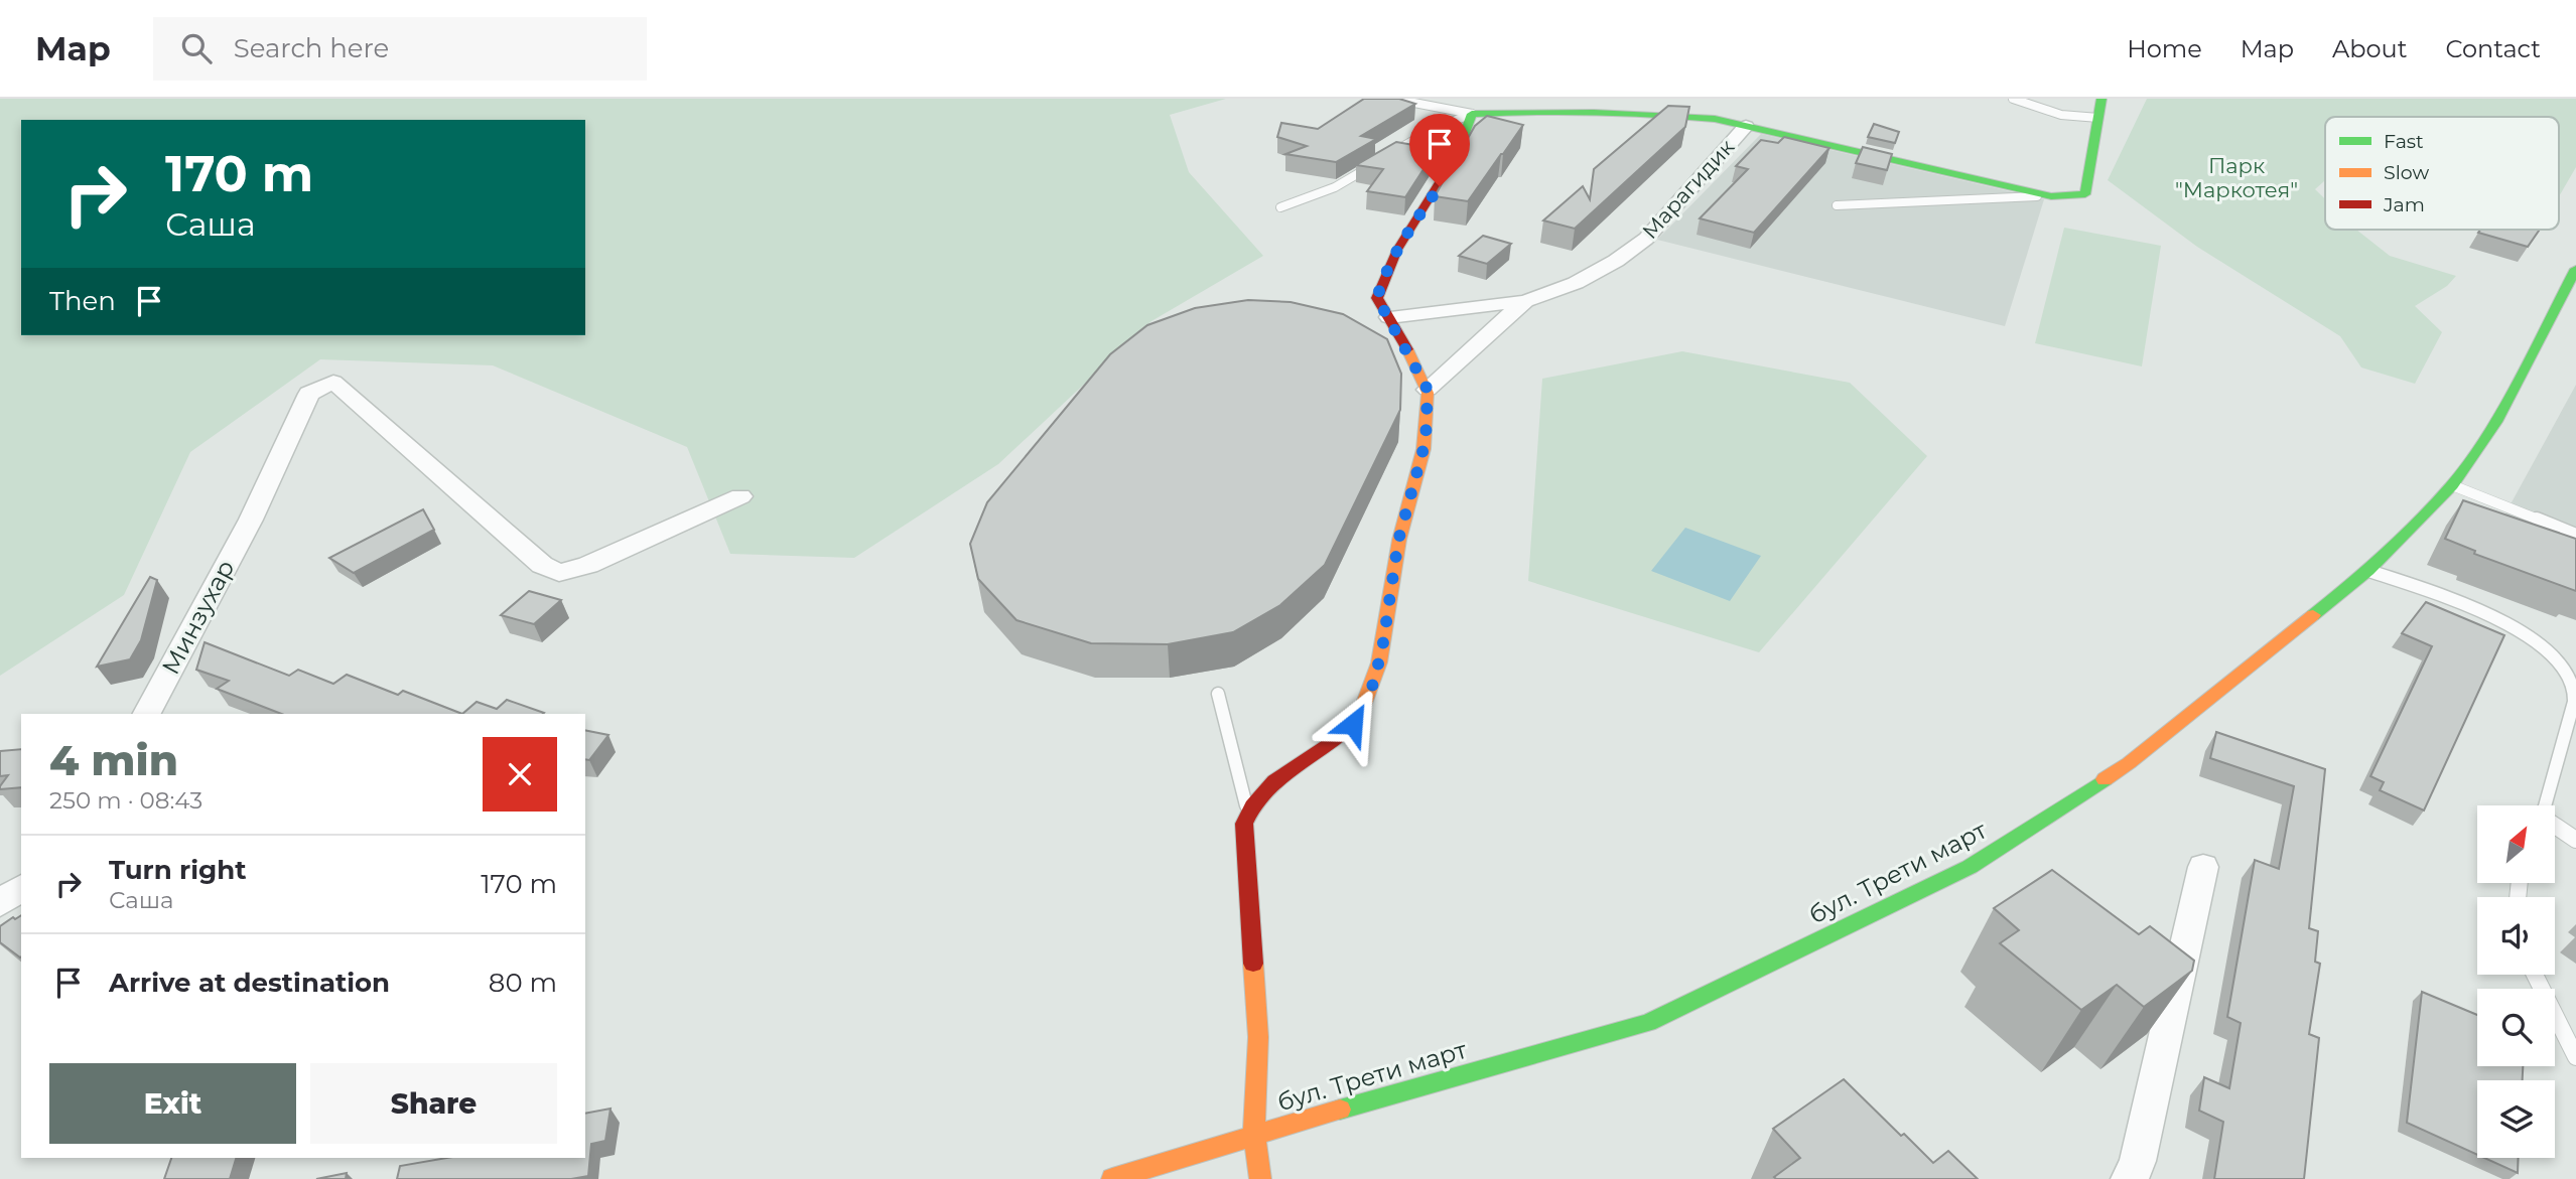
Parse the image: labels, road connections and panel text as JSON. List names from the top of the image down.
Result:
{
  "streets": {
    "street": ["Марагидик", "Минзухар", "бул. Трети март"]
  },
  "parks": ["Парк \"Маркотея\""],
  "legend": ["Fast", "Slow", "Jam"],
  "north": "top right",
  "page": {
    "header": "Map",
    "search": "Search here",
    "nav": [
      "Home",
      "Map",
      "About",
      "Contact"
    ],
    "turn": ["170 m", "Саша"],
    "then": "Then",
    "heading": ["4 min", "250 m · 08:43"],
    "list": [
      {
        "name": "Turn right",
        "note": "Саша",
        "value": "170 m"
      },
      {
        "name": "Arrive at destination",
        "value": "80 m"
      }
    ],
    "buttons": ["Exit", "Share"]
  }
}
